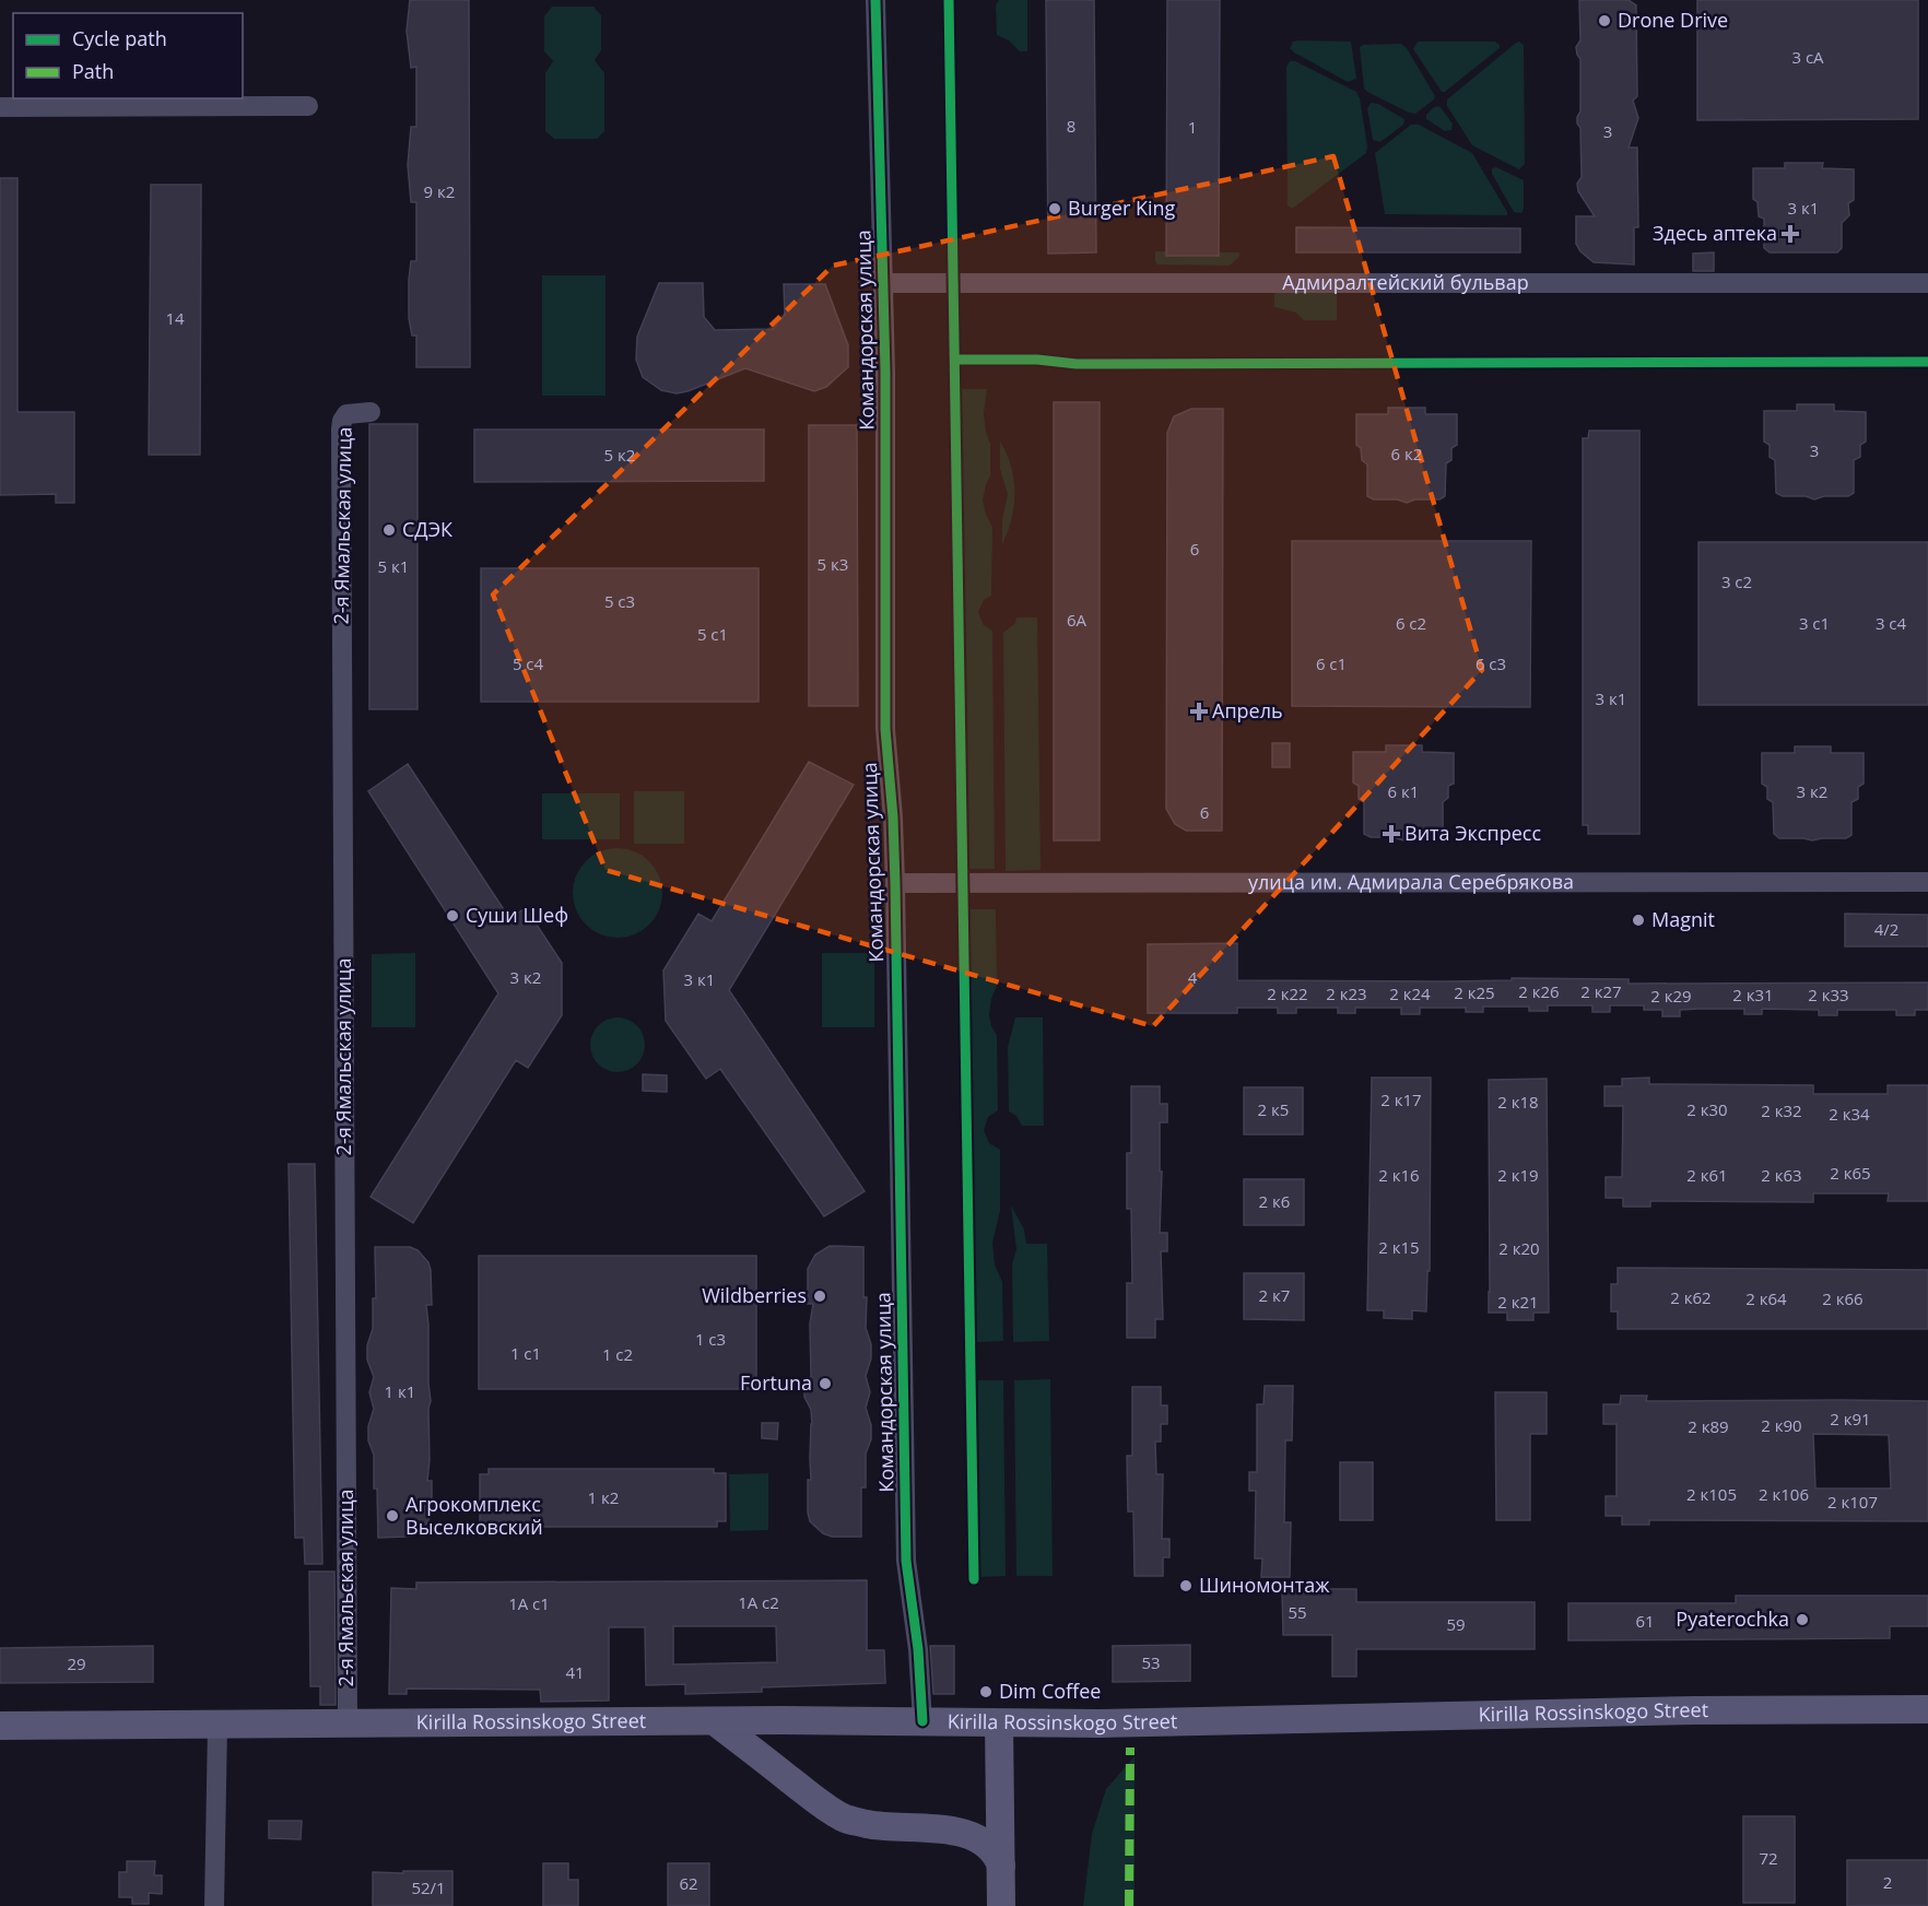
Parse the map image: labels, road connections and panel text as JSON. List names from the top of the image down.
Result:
{
  "streets": {
    "main road": ["Kirilla Rossinskogo Street"],
    "street": [
      "Адмиралтейский бульвар",
      "Командорская улица",
      "2-я Ямальская улица",
      "улица им. Адмирала Серебрякова"
    ]
  },
  "crossings": [
    ["Адмиралтейский бульвар", "Командорская улица"],
    ["Командорская улица", "улица им. Адмирала Серебрякова"],
    ["Командорская улица", "Kirilla Rossinskogo Street"],
    ["2-я Ямальская улица", "Kirilla Rossinskogo Street"]
  ],
  "places": {
    "other": [
      "Drone Drive",
      "Burger King",
      "СДЭК",
      "Суши Шеф",
      "Magnit",
      "Wildberries",
      "Fortuna",
      "Агрокомплекс Выселковский",
      "Шиномонтаж",
      "Pyaterochka",
      "Dim Coffee"
    ],
    "health": ["Здесь аптека", "Апрель", "Вита Экспресс"]
  },
  "house_numbers": [
    "3 сА",
    "8",
    "1",
    "3",
    "9 к2",
    "3 к1",
    "14",
    "3",
    "6 к2",
    "5 к2",
    "6",
    "5 к3",
    "5 к1",
    "3 с2",
    "5 с3",
    "6А",
    "6 с2",
    "3 с1",
    "3 с4",
    "5 с1",
    "5 с4",
    "6 с1",
    "6 с3",
    "3 к1",
    "6 к1",
    "3 к2",
    "6",
    "4/2",
    "3 к2",
    "4",
    "3 к1",
    "2 к26",
    "2 к27",
    "2 к25",
    "2 к22",
    "2 к23",
    "2 к24",
    "2 к31",
    "2 к33",
    "2 к29",
    "2 к17",
    "2 к18",
    "2 к5",
    "2 к30",
    "2 к32",
    "2 к34",
    "2 к65",
    "2 к16",
    "2 к19",
    "2 к61",
    "2 к63",
    "2 к6",
    "2 к15",
    "2 к20",
    "2 к7",
    "2 к62",
    "2 к64",
    "2 к66",
    "2 к21",
    "1 с3",
    "1 с1",
    "1 с2",
    "1 к1",
    "2 к91",
    "2 к90",
    "2 к89",
    "2 к105",
    "2 к106",
    "1 к2",
    "2 к107",
    "1А с2",
    "1А с1",
    "55",
    "61",
    "59",
    "53",
    "29",
    "41",
    "72",
    "2",
    "62",
    "52/1"
  ],
  "legend": ["Cycle path", "Path"]
}
